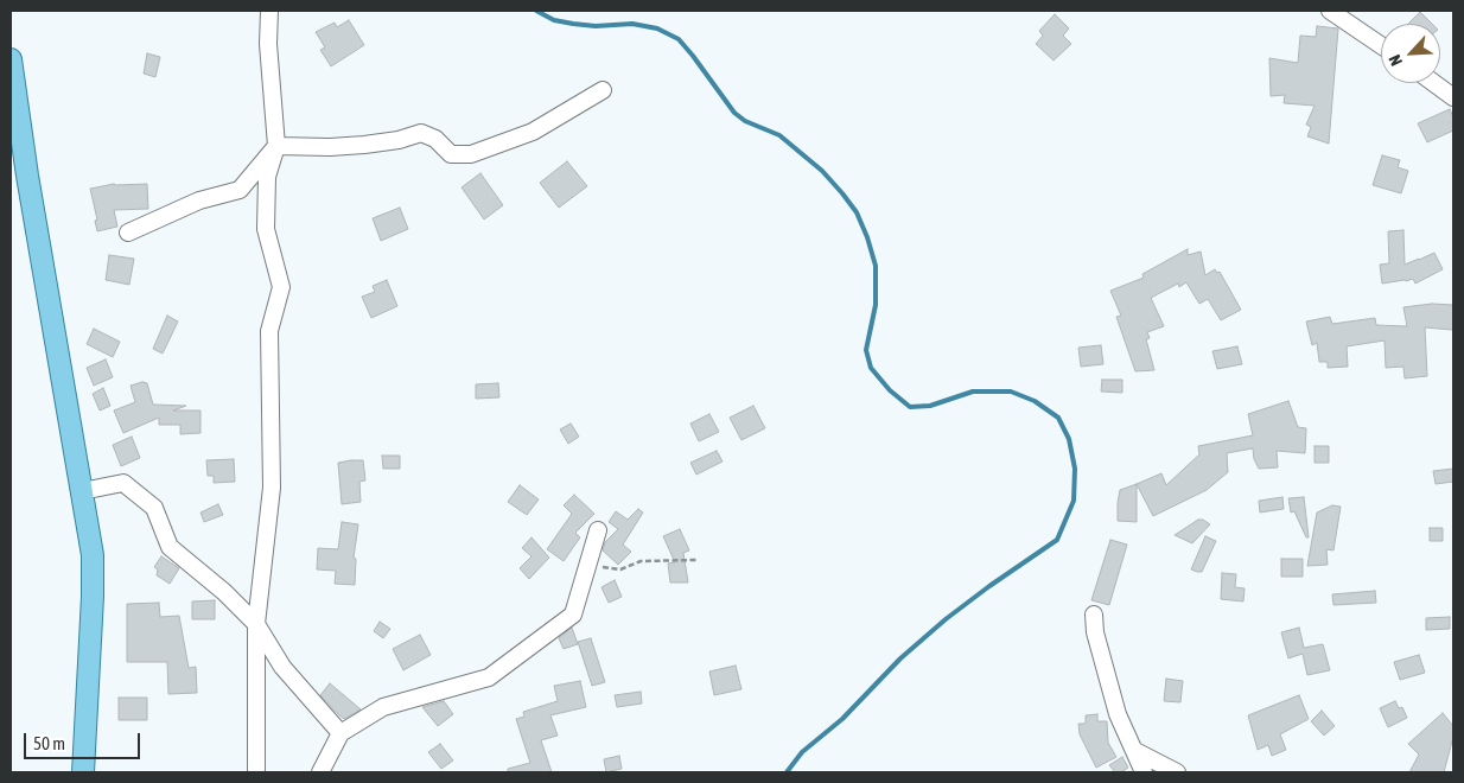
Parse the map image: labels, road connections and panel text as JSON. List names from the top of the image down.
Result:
{
  "scale_bar": "50 m",
  "north": "bottom left"
}
